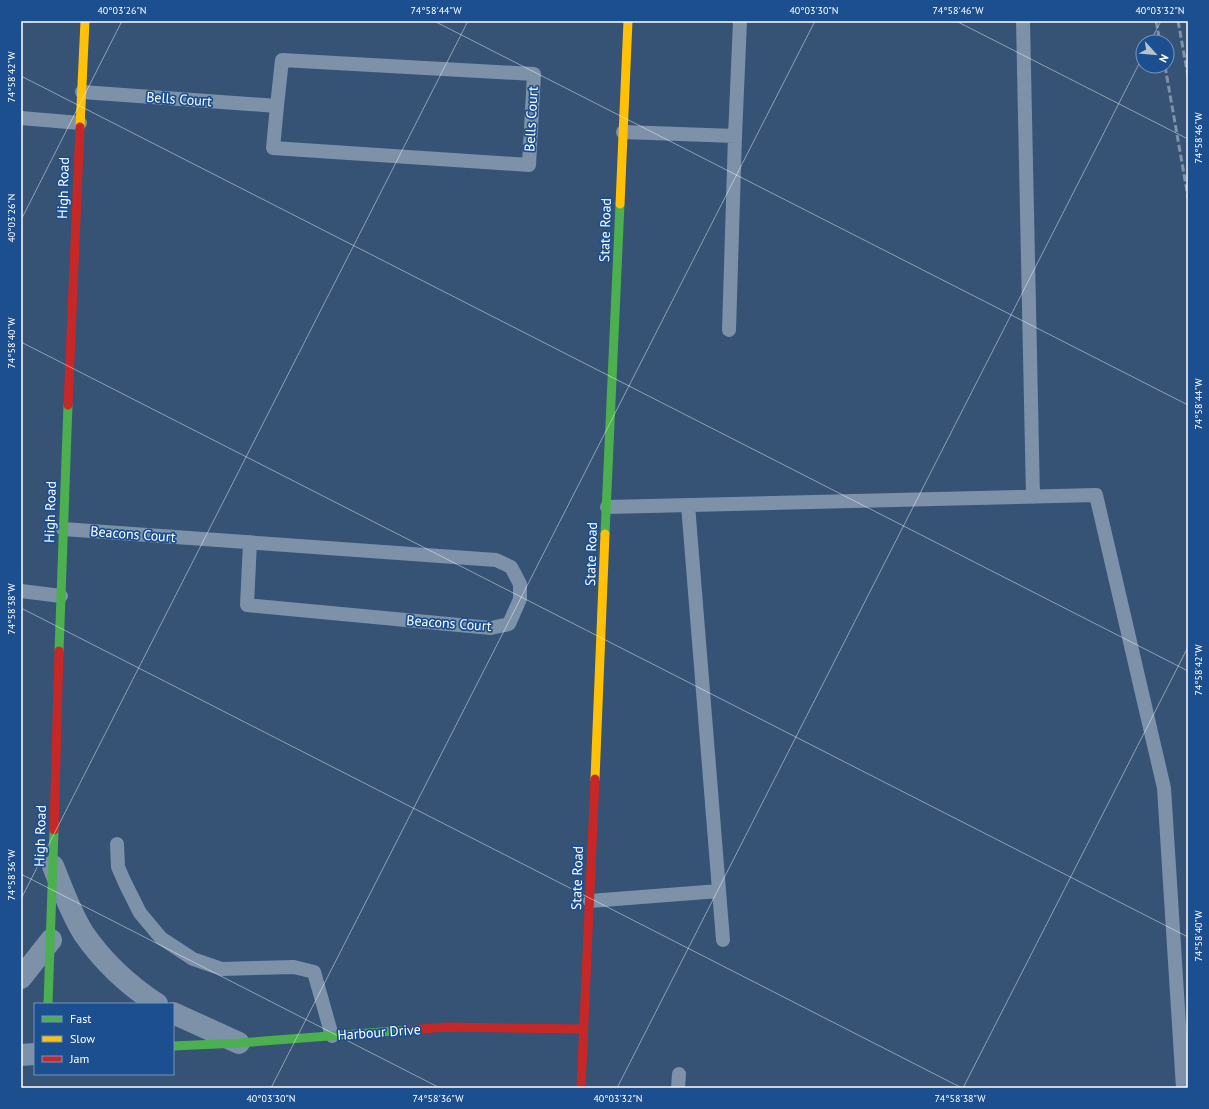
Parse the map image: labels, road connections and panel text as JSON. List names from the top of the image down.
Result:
{
  "streets": {
    "street": ["High Road", "State Road", "Harbour Drive"],
    "lane": ["Bells Court", "Beacons Court"]
  },
  "crossings": [
    ["Bells Court", "High Road"],
    ["High Road", "Beacons Court"],
    ["State Road", "Harbour Drive"]
  ],
  "legend": ["Fast", "Slow", "Jam"],
  "north": "bottom right",
  "coordinates": [
    "40°03'26\"N",
    "74°58'44\"W",
    "40°03'30\"N",
    "74°58'46\"W",
    "40°03'32\"N",
    "74°58'42\"W",
    "74°58'40\"W",
    "74°58'38\"W",
    "74°58'36\"W"
  ]
}
